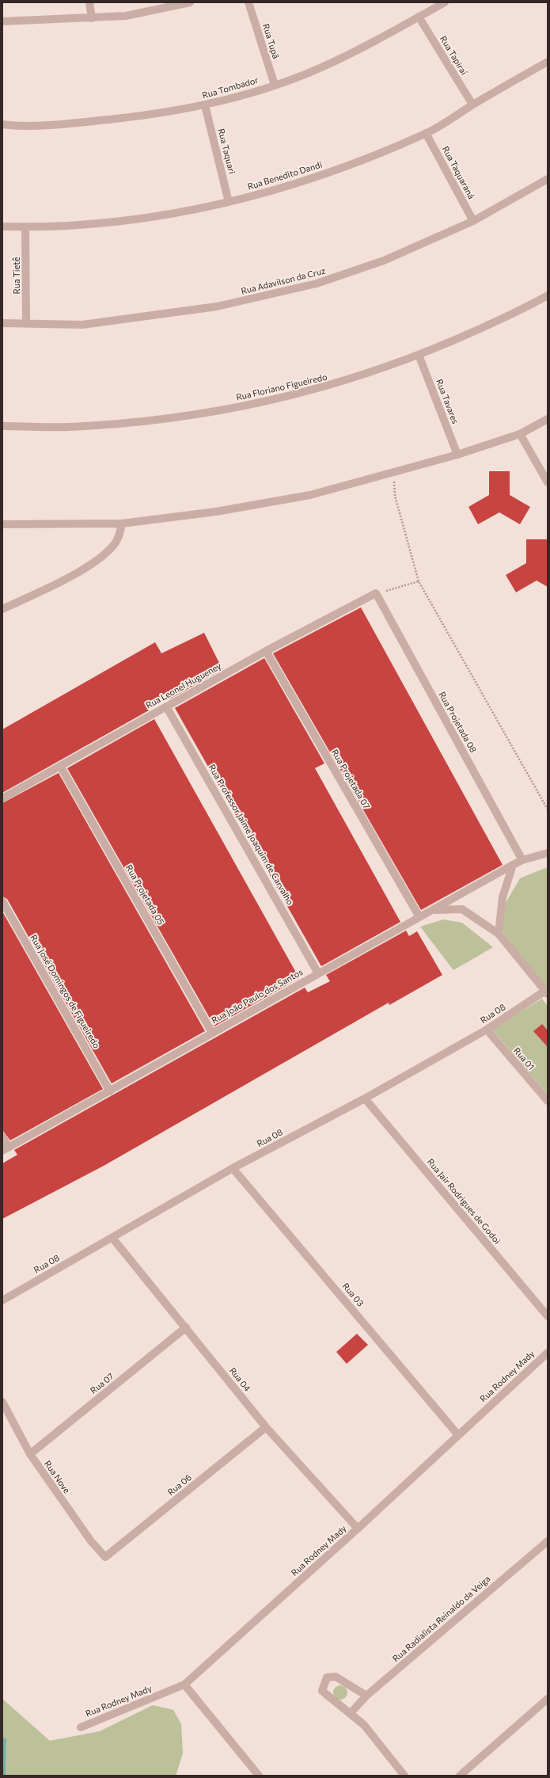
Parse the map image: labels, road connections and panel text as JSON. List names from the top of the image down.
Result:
{
  "streets": {
    "street": [
      "Rua Tupã",
      "Rua Tapiraí",
      "Rua Tombador",
      "Rua Taquari",
      "Rua Taquaraná",
      "Rua Benedito Dandi",
      "Rua Tietê",
      "Rua Adavilson da Cruz",
      "Rua Floriano Figueiredo",
      "Rua Tavares",
      "Rua Leonel Hugueney",
      "Rua Projetada 08",
      "Rua Projetada 07",
      "Rua Professor Jaime Joaquim de Carvalho",
      "Rua Projetada 05",
      "Rua José Domingos de Figueiredo",
      "Rua João Paulo dos Santos",
      "Rua 08",
      "Rua 01",
      "Rua Jair Rodrigues de Godoi",
      "Rua 03",
      "Rua Rodney Mady",
      "Rua 04",
      "Rua 07",
      "Rua Nove",
      "Rua 06",
      "Rua Radialista Reinaldo da Veiga"
    ]
  },
  "crossings": [
    ["Rua Tupã", "Rua Tombador"],
    ["Rua Tapiraí", "Rua Tombador"],
    ["Rua Tapiraí", "Rua Benedito Dandi"],
    ["Rua Tombador", "Rua Taquari"],
    ["Rua Taquari", "Rua Benedito Dandi"],
    ["Rua Taquaraná", "Rua Benedito Dandi"],
    ["Rua Taquaraná", "Rua Adavilson da Cruz"],
    ["Rua Benedito Dandi", "Rua Tietê"],
    ["Rua Tietê", "Rua Adavilson da Cruz"],
    ["Rua Floriano Figueiredo", "Rua Tavares"],
    ["Rua Leonel Hugueney", "Rua Projetada 08"],
    ["Rua Leonel Hugueney", "Rua Projetada 07"],
    ["Rua Leonel Hugueney", "Rua Professor Jaime Joaquim de Carvalho"],
    ["Rua Leonel Hugueney", "Rua Projetada 05"],
    ["Rua Projetada 08", "Rua João Paulo dos Santos"],
    ["Rua Projetada 07", "Rua João Paulo dos Santos"],
    ["Rua Professor Jaime Joaquim de Carvalho", "Rua João Paulo dos Santos"],
    ["Rua Projetada 05", "Rua João Paulo dos Santos"],
    ["Rua José Domingos de Figueiredo", "Rua João Paulo dos Santos"],
    ["Rua 08", "Rua 01"],
    ["Rua 08", "Rua Jair Rodrigues de Godoi"],
    ["Rua 08", "Rua 03"],
    ["Rua 08", "Rua 04"],
    ["Rua 03", "Rua Rodney Mady"],
    ["Rua Rodney Mady", "Rua 04"],
    ["Rua 04", "Rua 07"],
    ["Rua 04", "Rua 06"],
    ["Rua 07", "Rua Nove"],
    ["Rua Nove", "Rua 06"]
  ]
}
